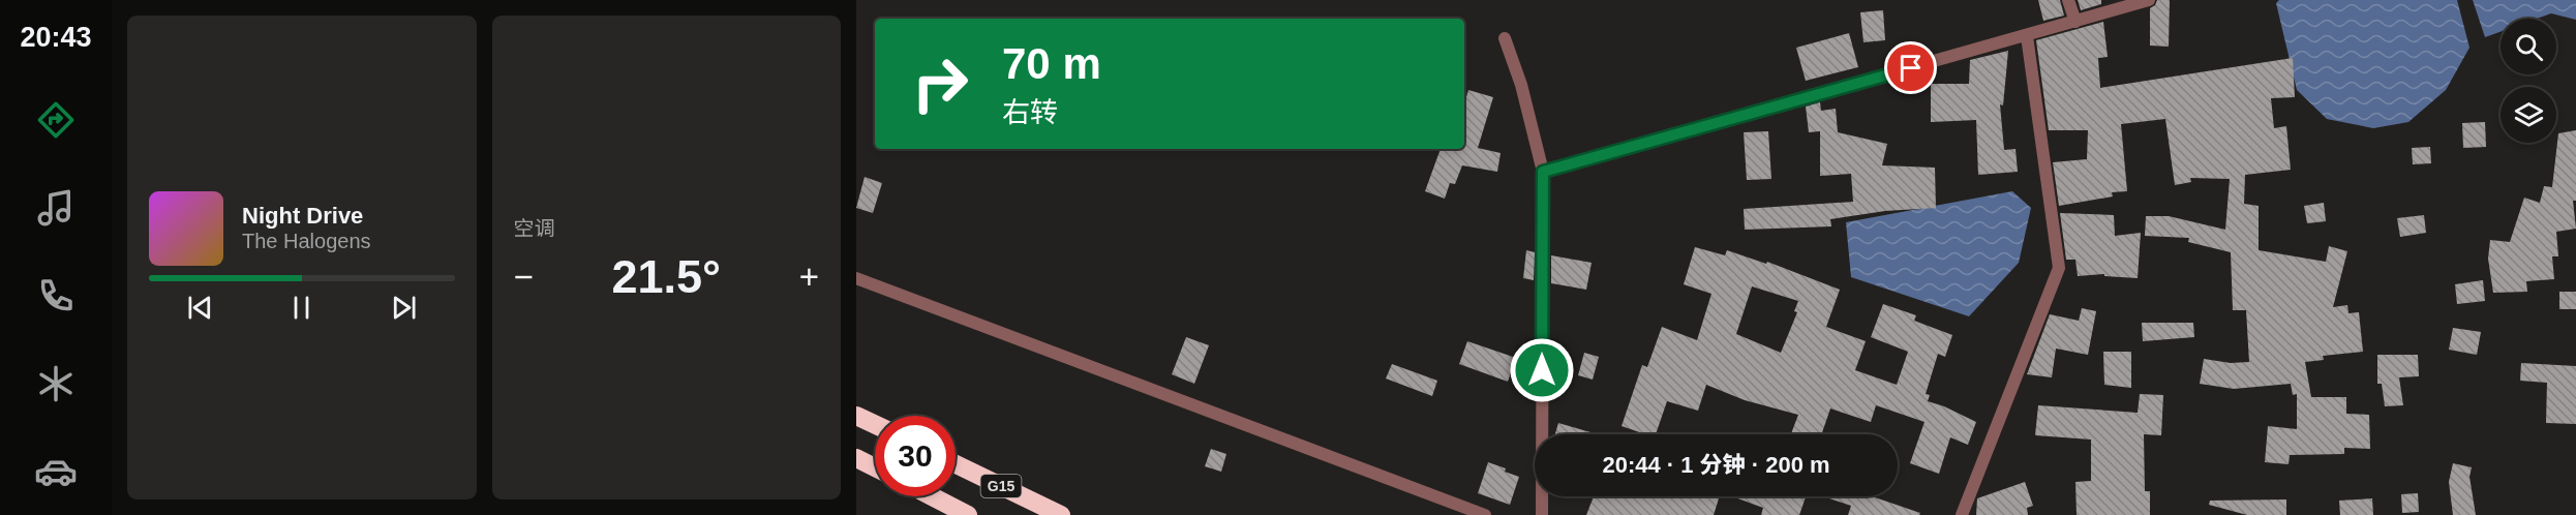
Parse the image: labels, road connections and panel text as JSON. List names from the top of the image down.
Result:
{
  "streets": {
    "highway": ["G15"]
  },
  "page": {
    "tabs": "20:43",
    "tile": "空调",
    "turn": ["70 m", "右转"],
    "song": ["Night Drive", "The Halogens"],
    "heat": ["−", "21.5°", "+"],
    "limit": "30",
    "trip": "20:44 · 1 分钟 · 200 m"
  }
}
